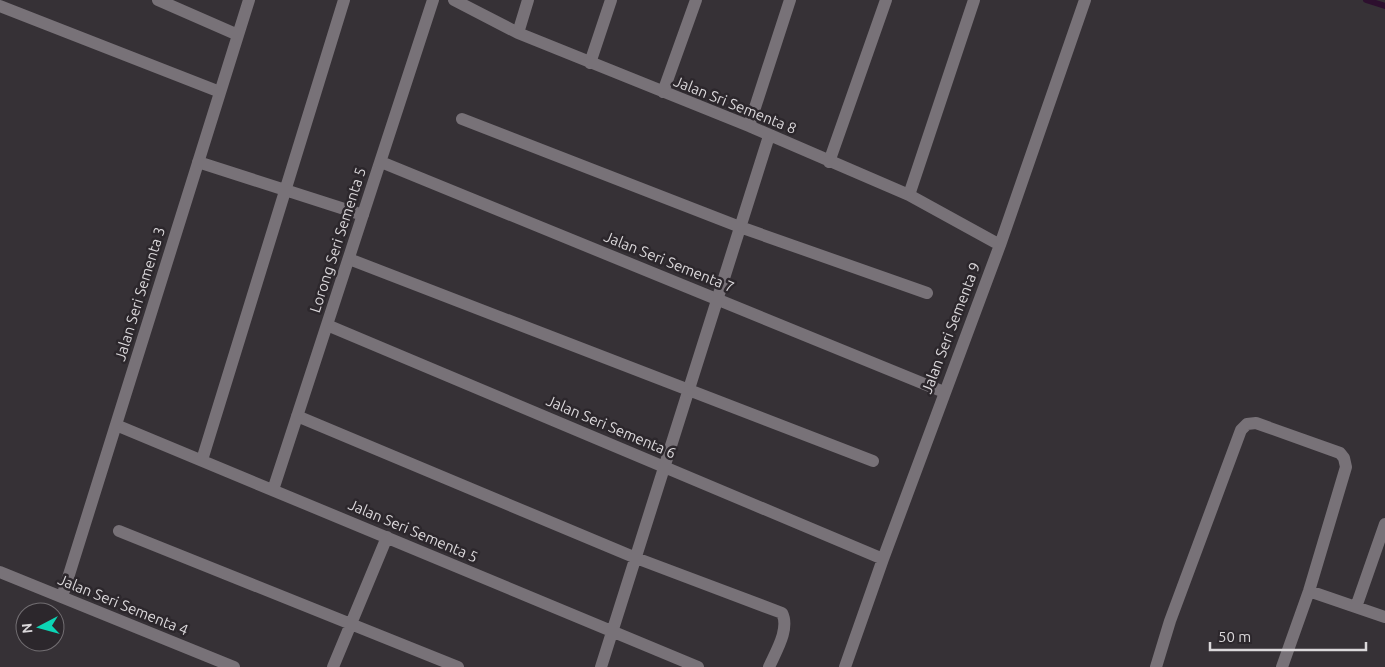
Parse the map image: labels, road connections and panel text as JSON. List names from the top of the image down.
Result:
{
  "streets": {
    "street": [
      "Jalan Sri Sementa 8",
      "Lorong Seri Sementa 5",
      "Jalan Seri Sementa 7",
      "Jalan Seri Sementa 3",
      "Jalan Seri Sementa 9",
      "Jalan Seri Sementa 6",
      "Jalan Seri Sementa 5",
      "Jalan Seri Sementa 4"
    ]
  },
  "crossings": [
    ["Jalan Sri Sementa 8", "Jalan Seri Sementa 9"],
    ["Lorong Seri Sementa 5", "Jalan Seri Sementa 7"],
    ["Lorong Seri Sementa 5", "Jalan Seri Sementa 6"],
    ["Lorong Seri Sementa 5", "Jalan Seri Sementa 5"],
    ["Jalan Seri Sementa 7", "Jalan Seri Sementa 9"],
    ["Jalan Seri Sementa 3", "Jalan Seri Sementa 5"],
    ["Jalan Seri Sementa 3", "Jalan Seri Sementa 4"],
    ["Jalan Seri Sementa 9", "Jalan Seri Sementa 6"]
  ],
  "scale_bar": "50 m",
  "north": "left"
}
